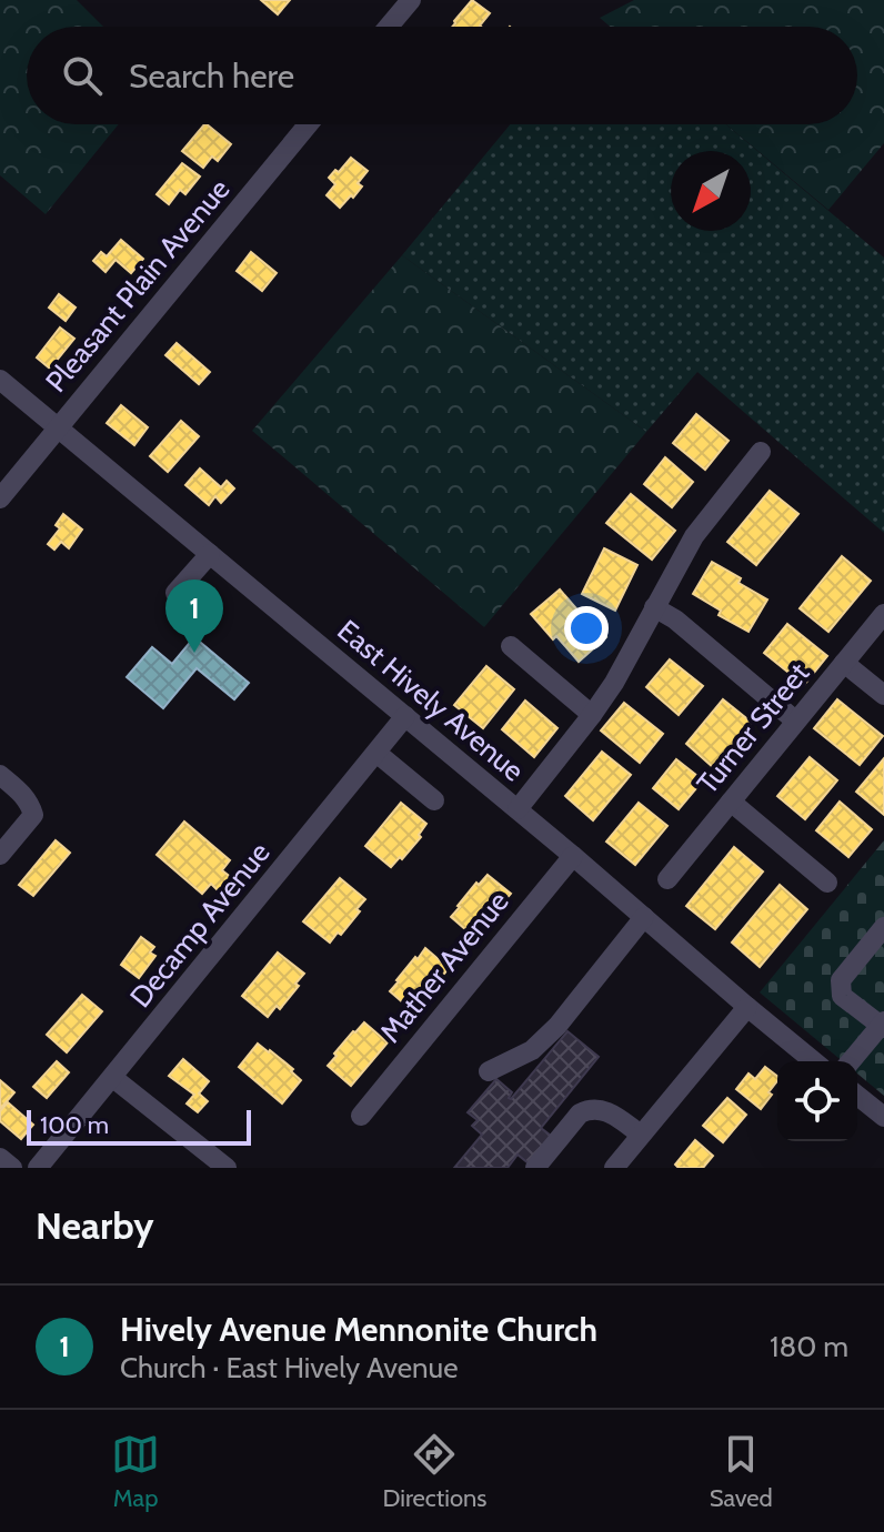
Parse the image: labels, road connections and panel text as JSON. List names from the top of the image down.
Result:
{
  "streets": {
    "street": [
      "Pleasant Plain Avenue",
      "East Hively Avenue",
      "Turner Street",
      "Decamp Avenue",
      "Mather Avenue"
    ]
  },
  "crossings": [
    ["Pleasant Plain Avenue", "East Hively Avenue"],
    ["East Hively Avenue", "Decamp Avenue"],
    ["East Hively Avenue", "Mather Avenue"]
  ],
  "scale_bar": "100 m",
  "north": "bottom left",
  "page": {
    "search": "Search here",
    "pins": "1",
    "scale": "100 m",
    "heading": "Nearby",
    "list": [
      {
        "mark": "1",
        "name": "Hively Avenue Mennonite Church",
        "note": "Church · East Hively Avenue",
        "value": "180 m"
      }
    ],
    "nav": ["Map", "Directions", "Saved"]
  }
}
